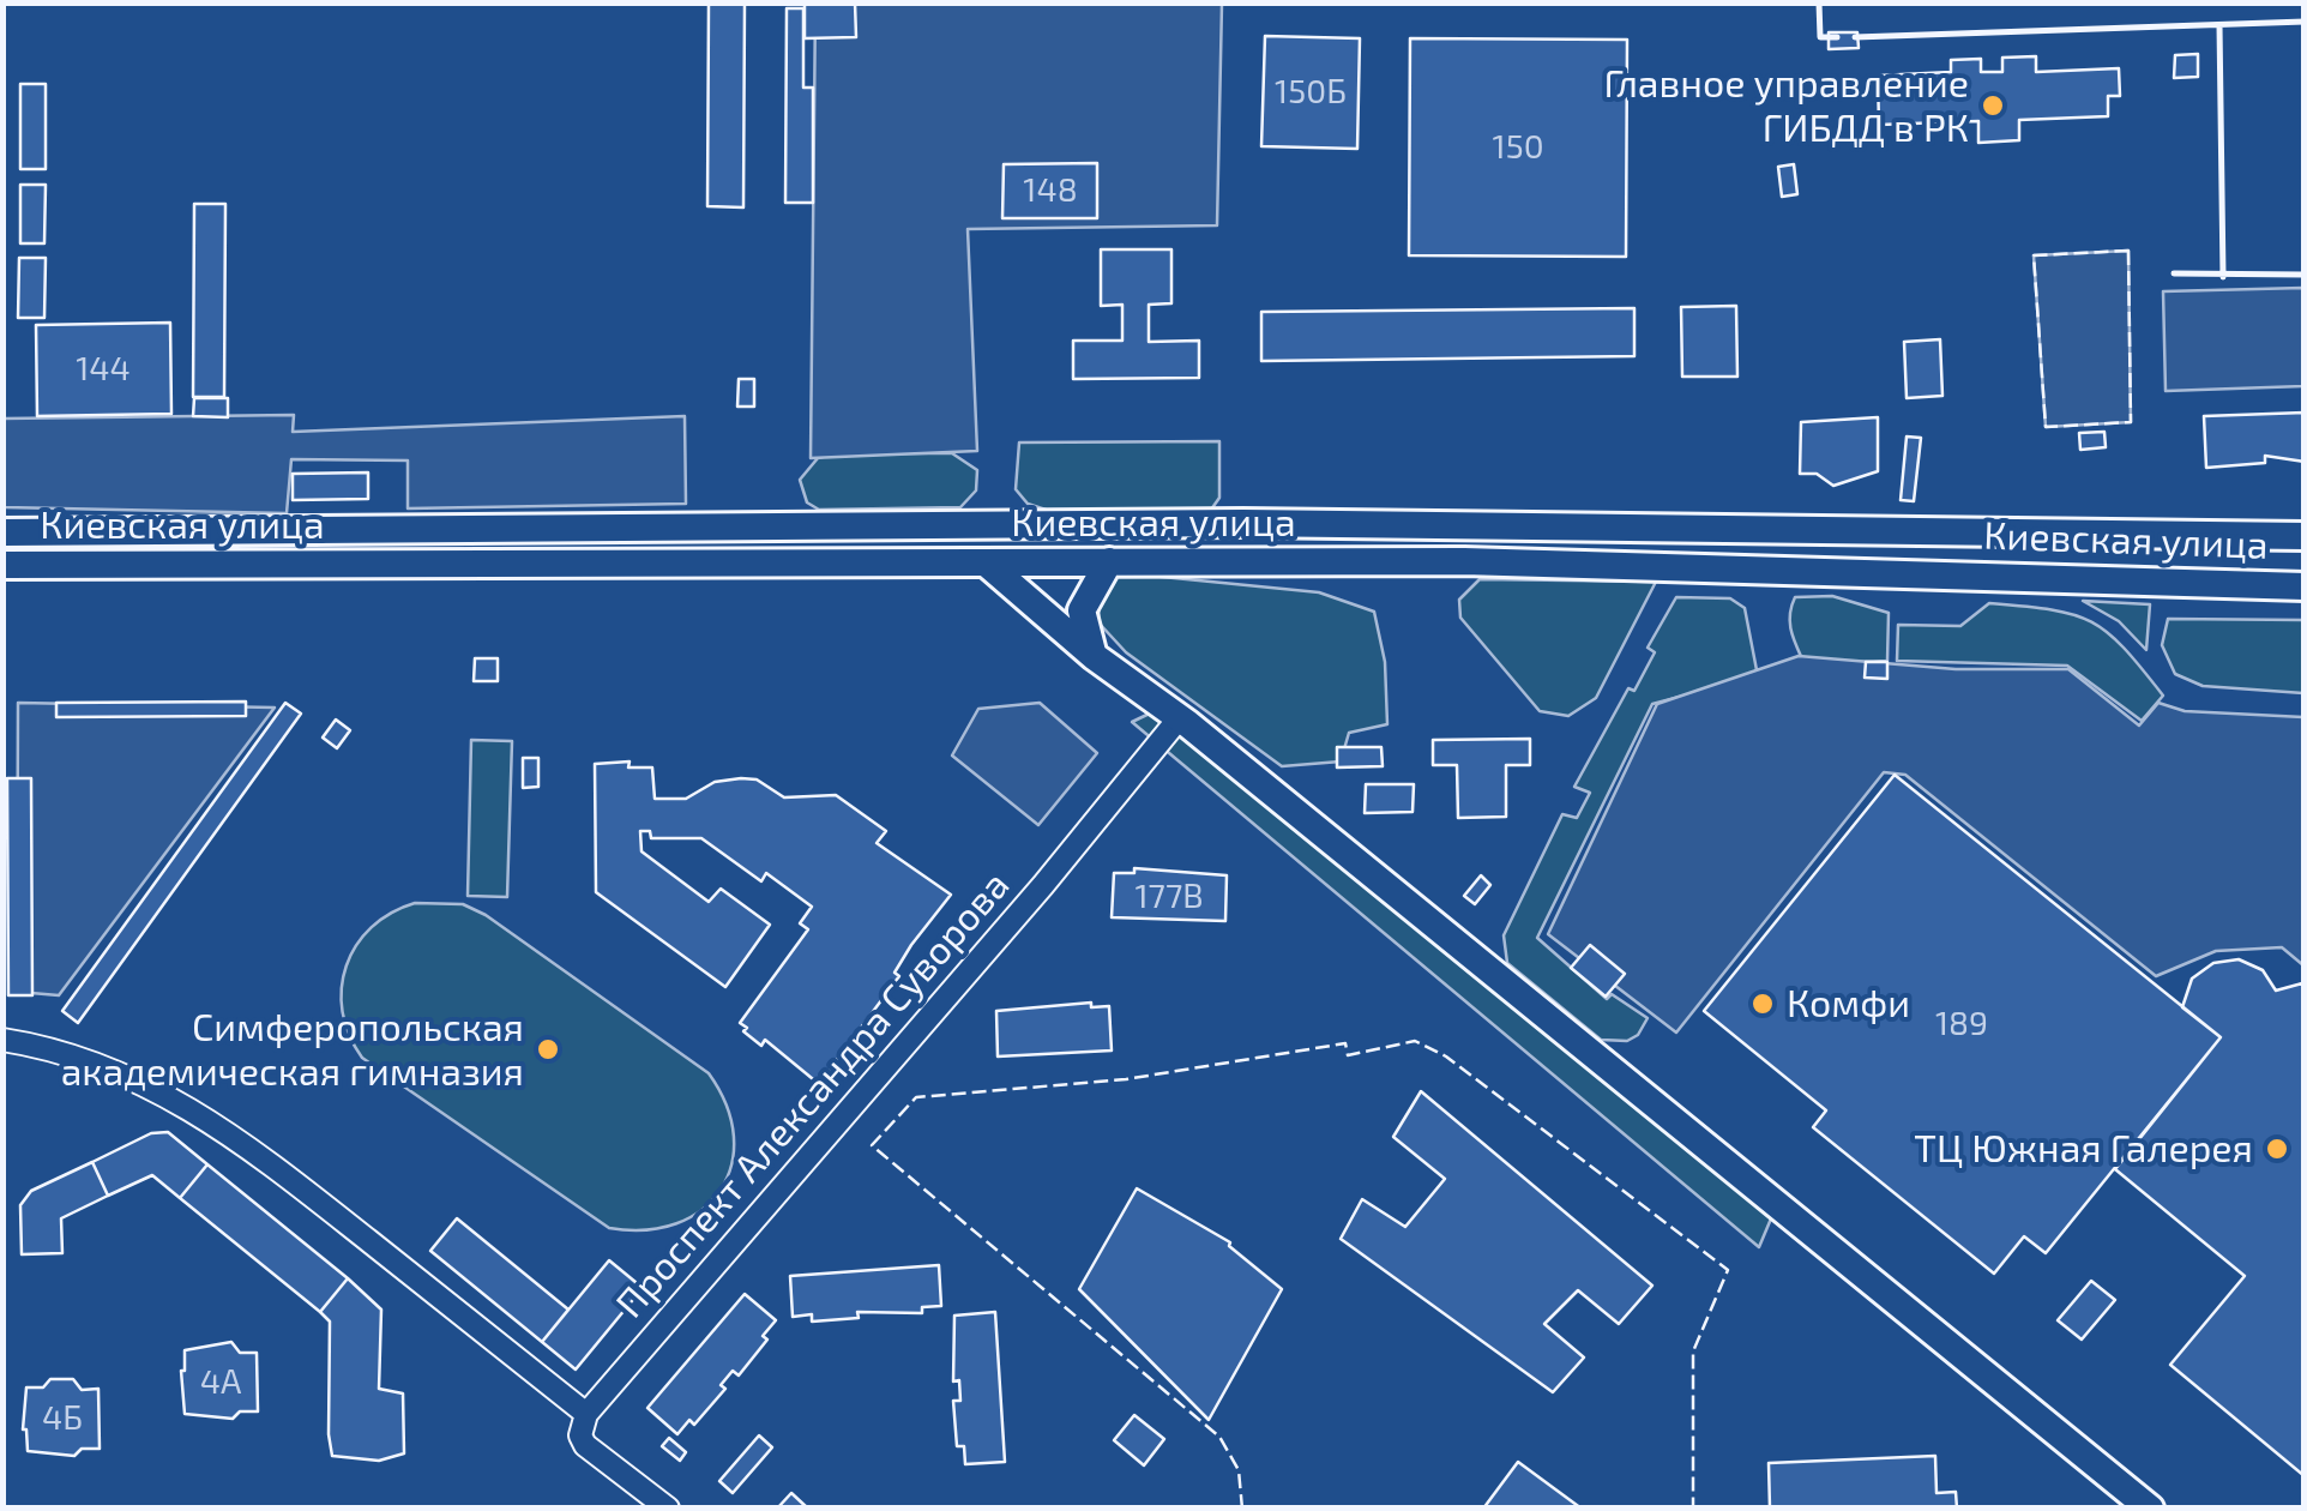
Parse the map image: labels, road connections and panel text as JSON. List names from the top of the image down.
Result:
{
  "streets": {
    "main road": ["Киевская улица"],
    "street": ["Проспект Александра Суворова"]
  },
  "places": [
    "Главное управление ГИБДД в РК",
    "Комфи",
    "Симферопольская академическая гимназия",
    "ТЦ Южная Галерея"
  ],
  "house_numbers": [
    "150Б",
    "150",
    "148",
    "144",
    "177В",
    "189",
    "4А",
    "4Б"
  ]
}
